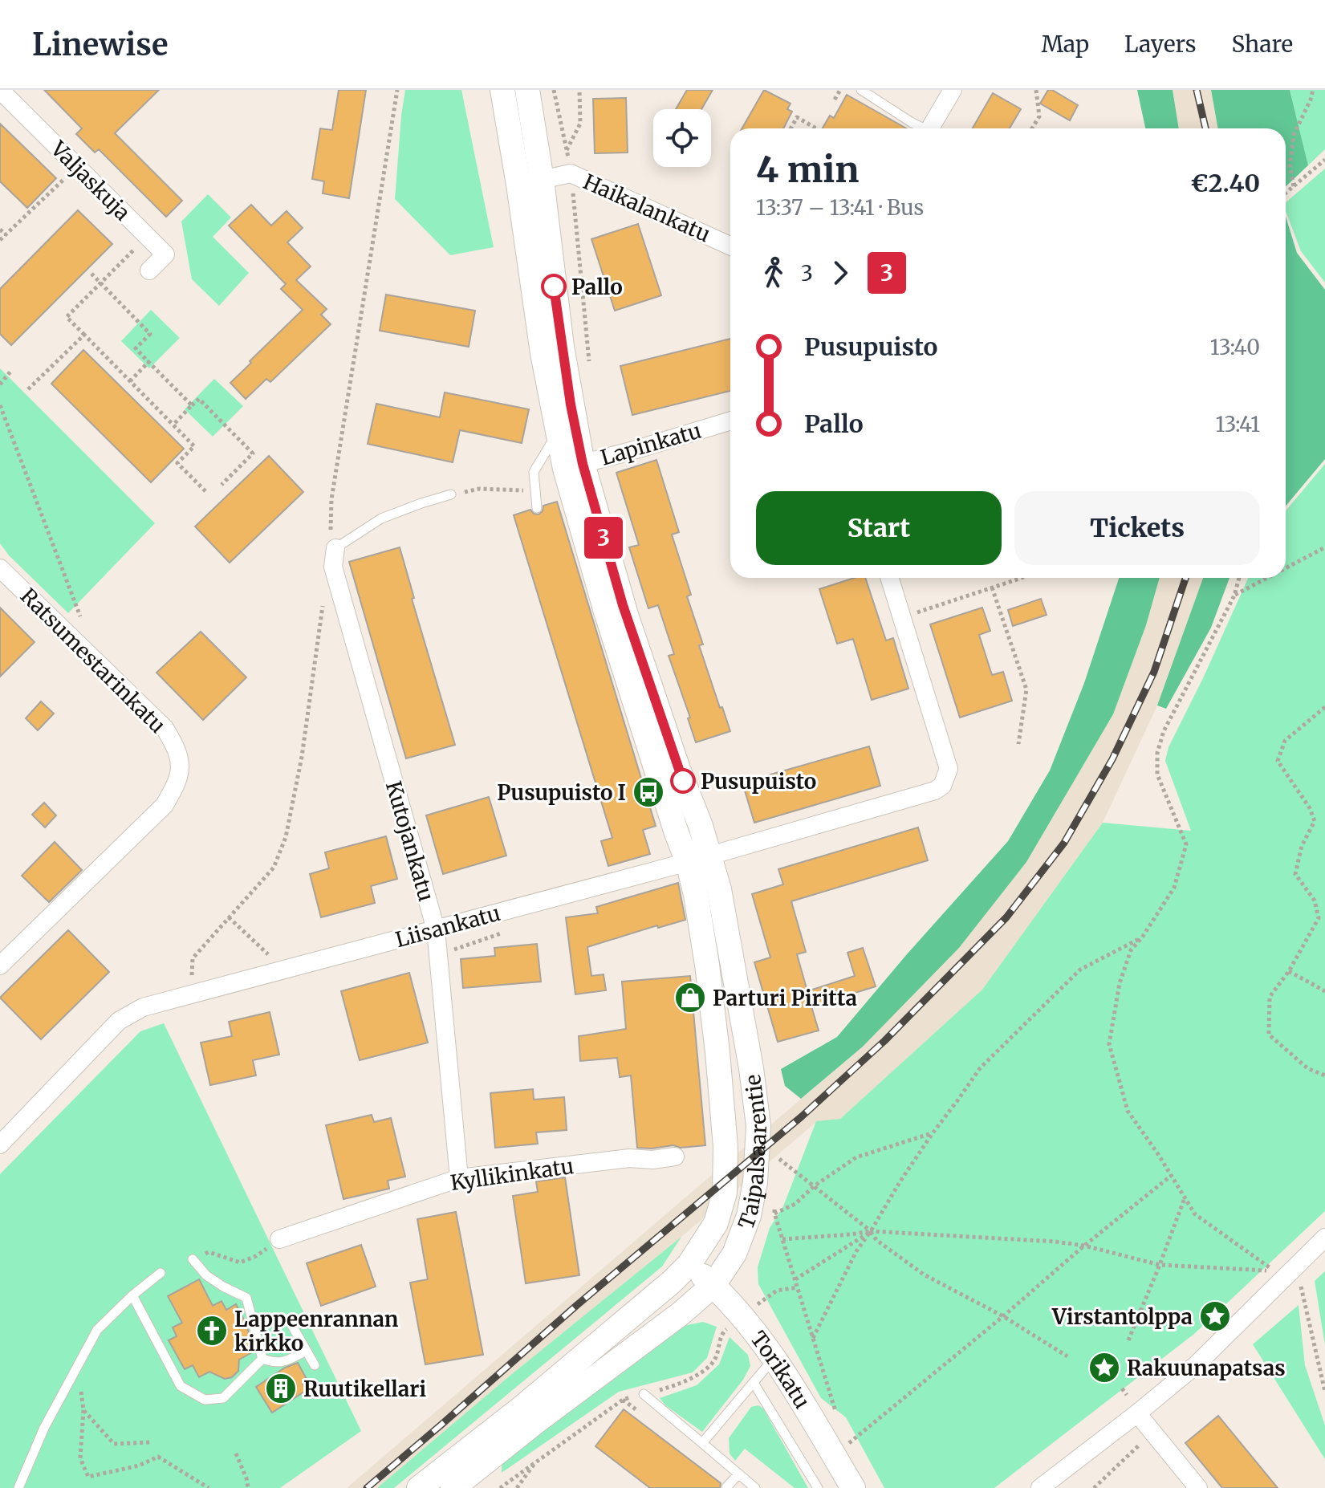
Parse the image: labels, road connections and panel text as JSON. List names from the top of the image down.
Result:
{
  "streets": {
    "main road": ["Taipalsaarentie", "Torikatu"],
    "street": [
      "Valjaskuja",
      "Haikalankatu",
      "Lapinkatu",
      "Ratsumestarinkatu",
      "Kutojankatu",
      "Liisankatu",
      "Kyllikinkatu"
    ]
  },
  "crossings": [
    ["Haikalankatu", "Taipalsaarentie"],
    ["Lapinkatu", "Taipalsaarentie"],
    ["Kutojankatu", "Liisankatu"],
    ["Kutojankatu", "Kyllikinkatu"],
    ["Liisankatu", "Taipalsaarentie"],
    ["Taipalsaarentie", "Torikatu"]
  ],
  "places": {
    "other": ["Pallo", "Pusupuisto"],
    "bus stop": ["Pusupuisto I"],
    "shop": ["Parturi Piritta"],
    "place": ["Virstantolppa", "Rakuunapatsas"],
    "church": ["Lappeenrannan kirkko"],
    "building": ["Ruutikellari"]
  },
  "lines": ["bus line 3"],
  "page": {
    "header": "Linewise",
    "nav": ["Map", "Layers", "Share"],
    "on_map": "3",
    "heading": ["4 min", "13:37 – 13:41 · Bus", "€2.40"],
    "legs": ["3", "3"],
    "list": [
      {
        "name": "Pusupuisto",
        "value": "13:40"
      },
      {
        "name": "Pallo",
        "value": "13:41"
      }
    ],
    "buttons": ["Start", "Tickets"]
  }
}
